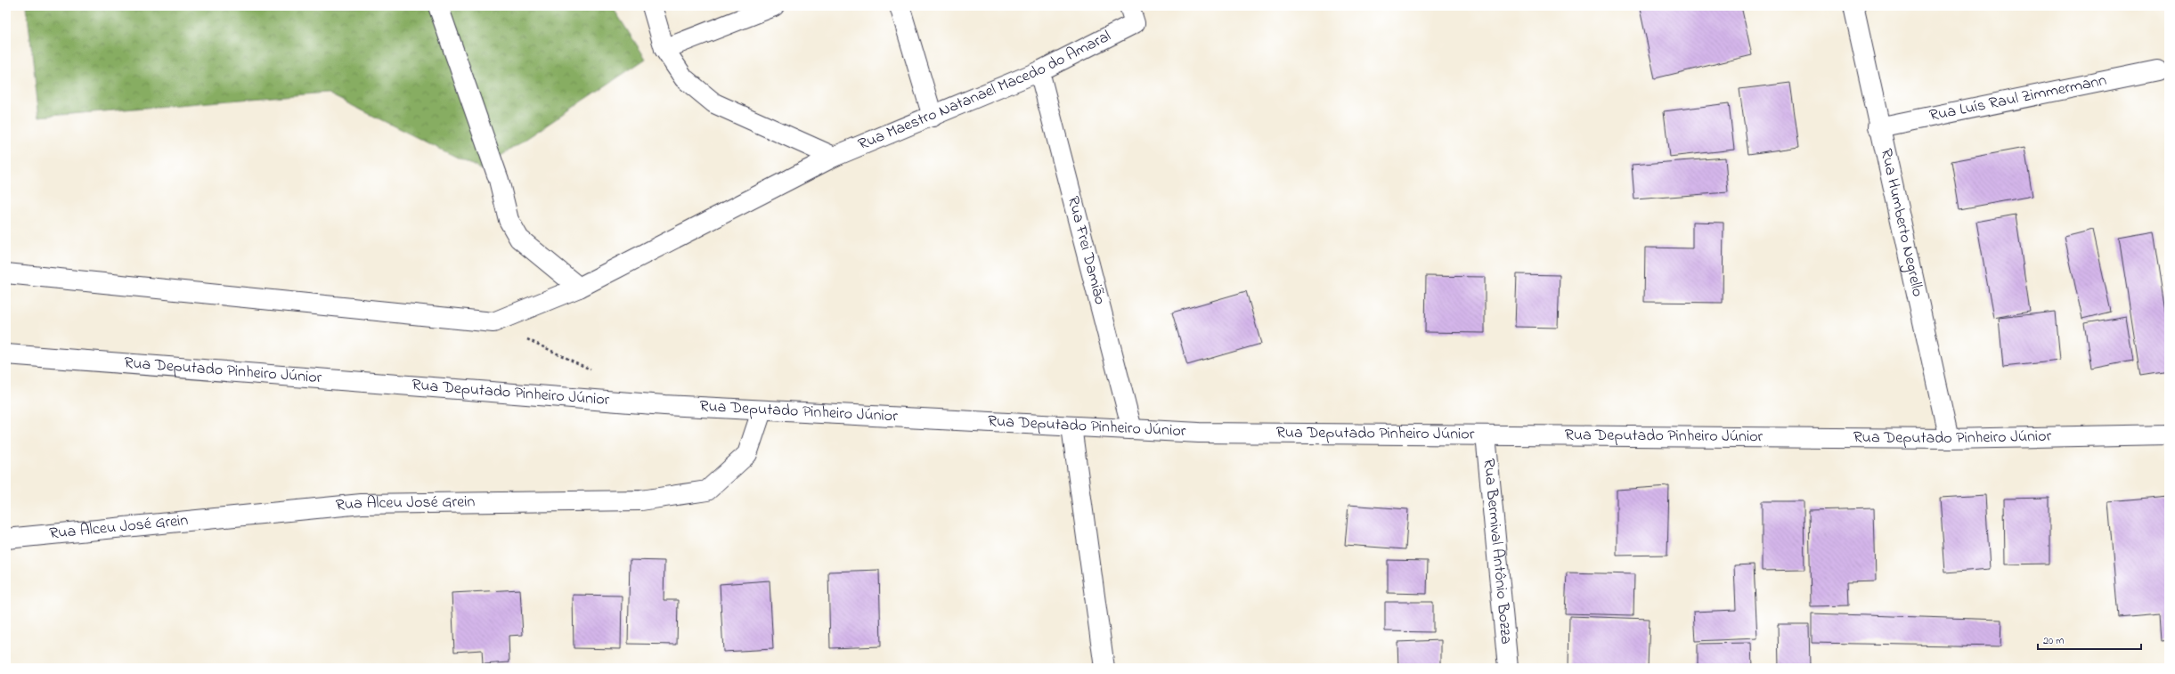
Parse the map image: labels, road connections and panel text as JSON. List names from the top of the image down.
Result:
{
  "streets": {
    "street": [
      "Rua Maestro Natanael Macedo do Amaral",
      "Rua Luís Raul Zimmermann",
      "Rua Humberto Negrello",
      "Rua Frei Damião",
      "Rua Deputado Pinheiro Júnior",
      "Rua Alceu José Grein",
      "Rua Bermival Antônio Bozza"
    ]
  },
  "crossings": [
    ["Rua Maestro Natanael Macedo do Amaral", "Rua Frei Damião"],
    ["Rua Luís Raul Zimmermann", "Rua Humberto Negrello"],
    ["Rua Humberto Negrello", "Rua Deputado Pinheiro Júnior"],
    ["Rua Frei Damião", "Rua Deputado Pinheiro Júnior"],
    ["Rua Deputado Pinheiro Júnior", "Rua Alceu José Grein"],
    ["Rua Deputado Pinheiro Júnior", "Rua Bermival Antônio Bozza"]
  ],
  "scale_bar": "20 m"
}
